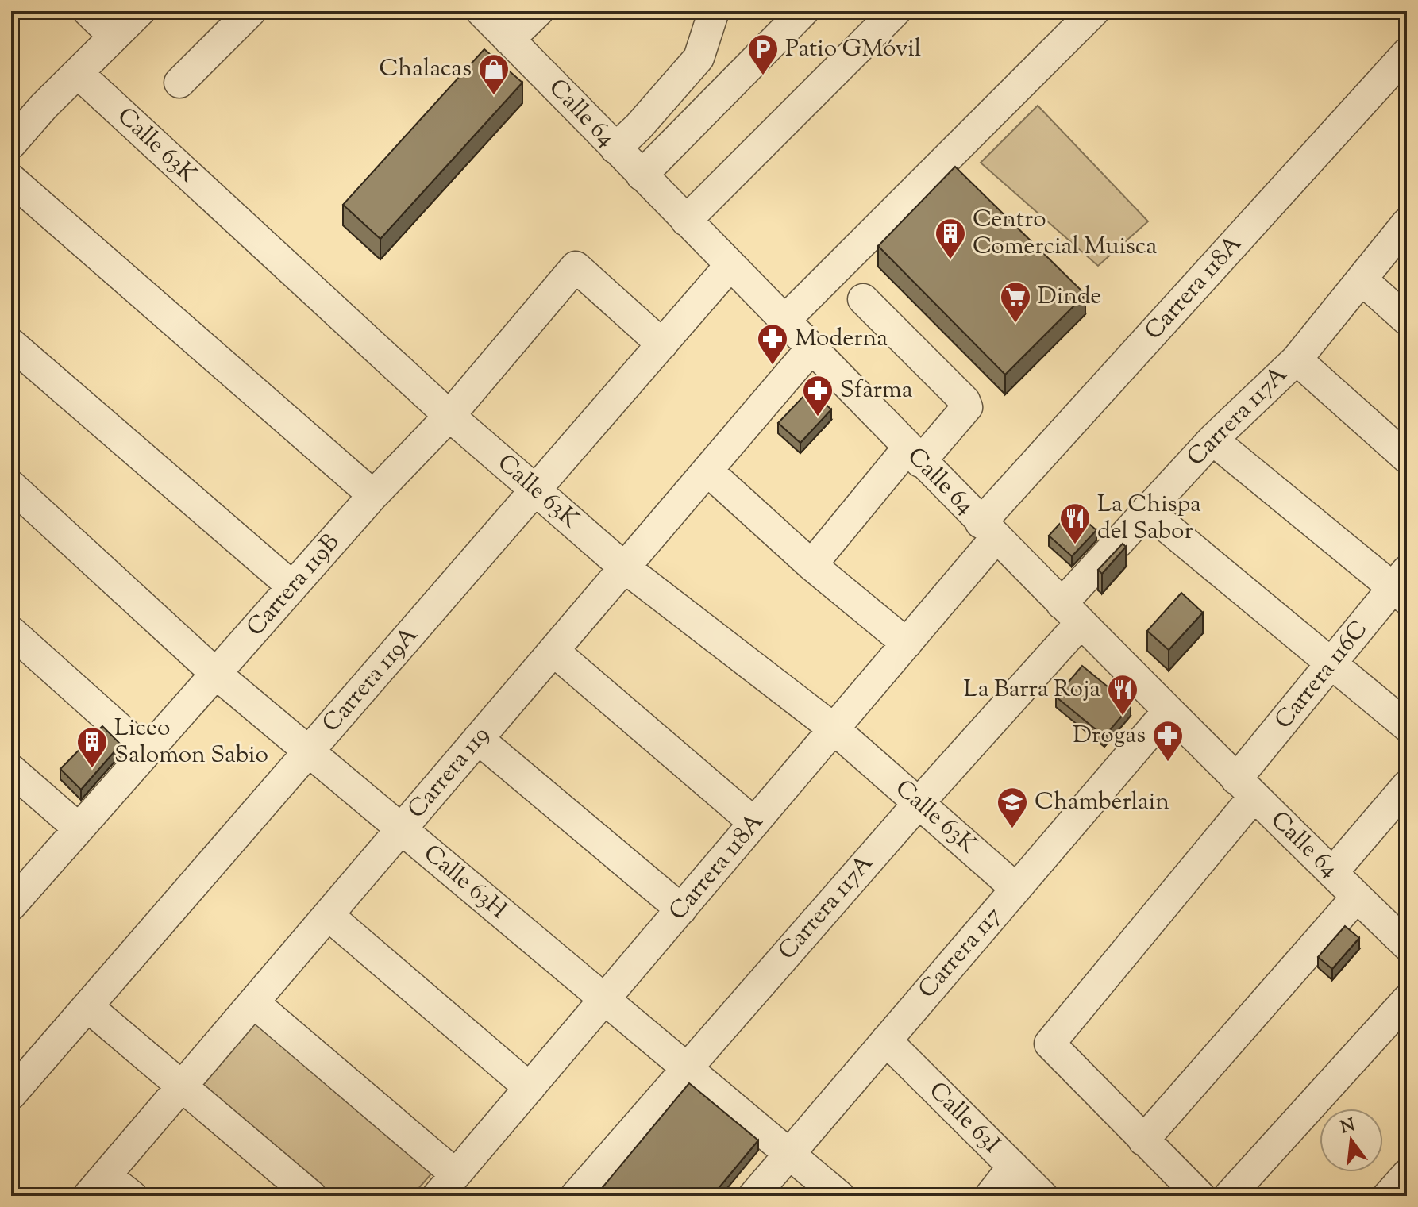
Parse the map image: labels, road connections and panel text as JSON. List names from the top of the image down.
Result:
{
  "streets": {
    "street": [
      "Calle 64",
      "Calle 63K",
      "Carrera 118A",
      "Carrera 117A",
      "Carrera 119B",
      "Carrera 116C",
      "Carrera 119A",
      "Carrera 119",
      "Calle 63H",
      "Carrera 117",
      "Calle 63I"
    ]
  },
  "crossings": [
    ["Calle 64", "Carrera 118A"],
    ["Calle 64", "Carrera 117A"],
    ["Calle 64", "Carrera 116C"],
    ["Calle 64", "Carrera 119A"],
    ["Calle 64", "Carrera 119"],
    ["Calle 64", "Carrera 117"],
    ["Calle 63K", "Carrera 118A"],
    ["Calle 63K", "Carrera 117A"],
    ["Calle 63K", "Carrera 119B"],
    ["Calle 63K", "Carrera 119A"],
    ["Calle 63K", "Carrera 119"],
    ["Calle 63K", "Carrera 117"],
    ["Carrera 118A", "Calle 63H"],
    ["Carrera 117A", "Calle 63H"],
    ["Carrera 119B", "Carrera 119A"],
    ["Carrera 119B", "Calle 63H"],
    ["Carrera 119A", "Calle 63H"],
    ["Carrera 119", "Calle 63H"],
    ["Calle 63H", "Carrera 117"],
    ["Carrera 117", "Calle 63I"]
  ],
  "places": {
    "parking": ["Patio GMóvil"],
    "shop": ["Chalacas"],
    "building": ["Centro Comercial Muisca", "Liceo Salomon Sabio"],
    "supermarket": ["Dinde"],
    "pharmacy": ["Moderna", "Sfarma", "Drogas"],
    "restaurant": ["La Chispa del Sabor", "La Barra Roja"],
    "school or university": ["Chamberlain"]
  },
  "north": "top"
}
